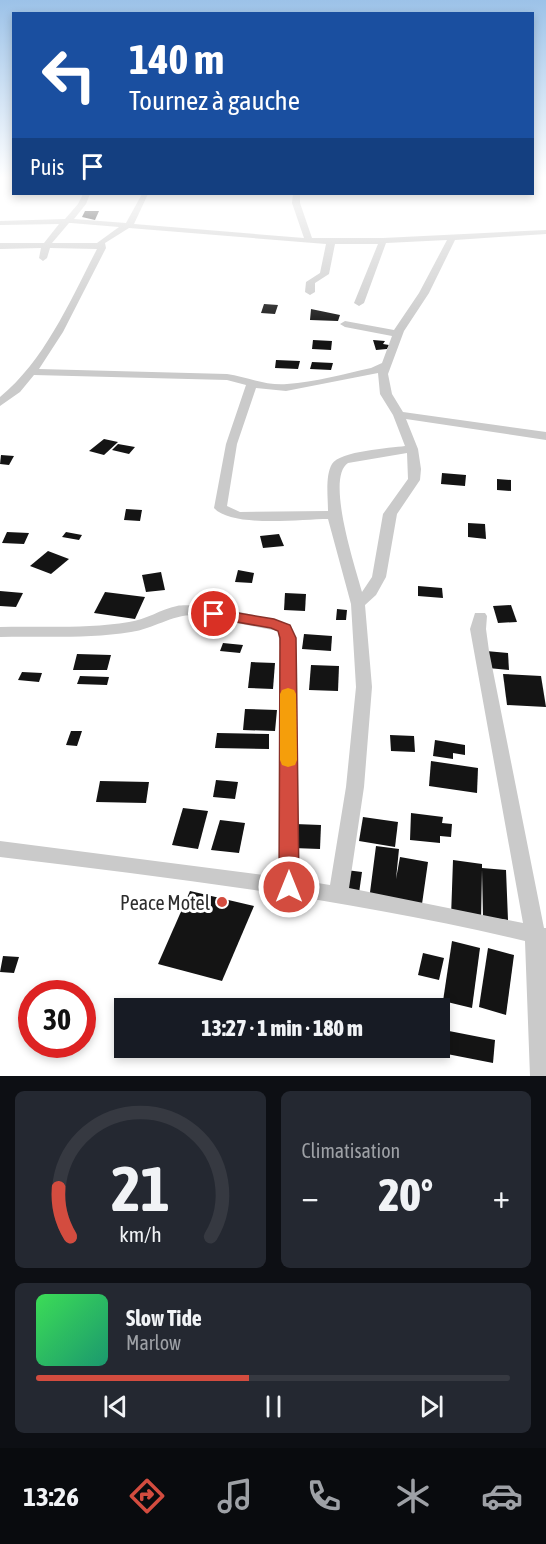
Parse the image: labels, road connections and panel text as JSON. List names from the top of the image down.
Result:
{
  "places": ["Peace Motel"],
  "page": {
    "turn": ["140 m", "Tournez à gauche"],
    "then": "Puis",
    "limit": "30",
    "trip": "13:27 · 1 min · 180 m",
    "tile": "Climatisation",
    "heat": ["−", "20°", "+"],
    "song": ["Slow Tide", "Marlow"],
    "tabs": "13:26",
    "gauge": ["21", "km/h"]
  }
}
